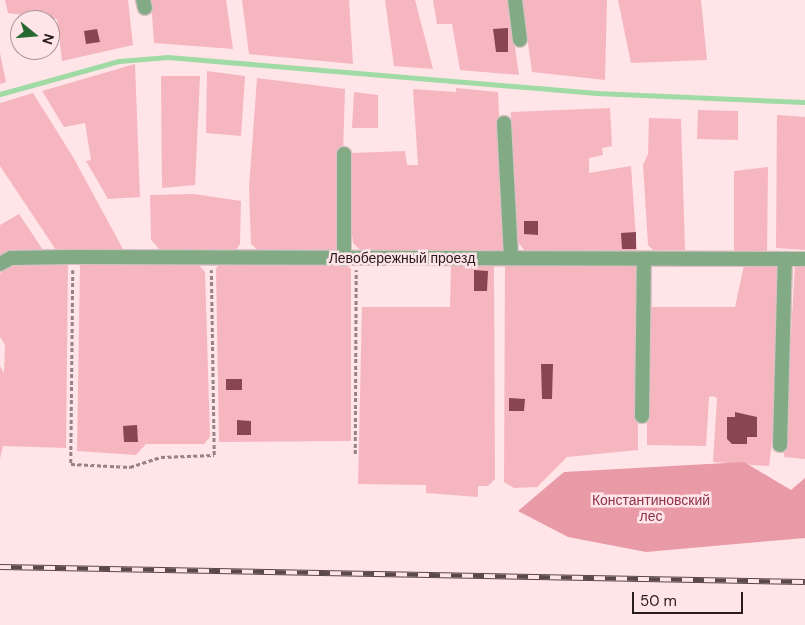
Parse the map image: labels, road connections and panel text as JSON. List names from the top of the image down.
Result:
{
  "streets": {
    "street": ["Левобережный проезд"]
  },
  "parks": ["Константиновский лес"],
  "scale_bar": "50 m",
  "north": "right"
}
